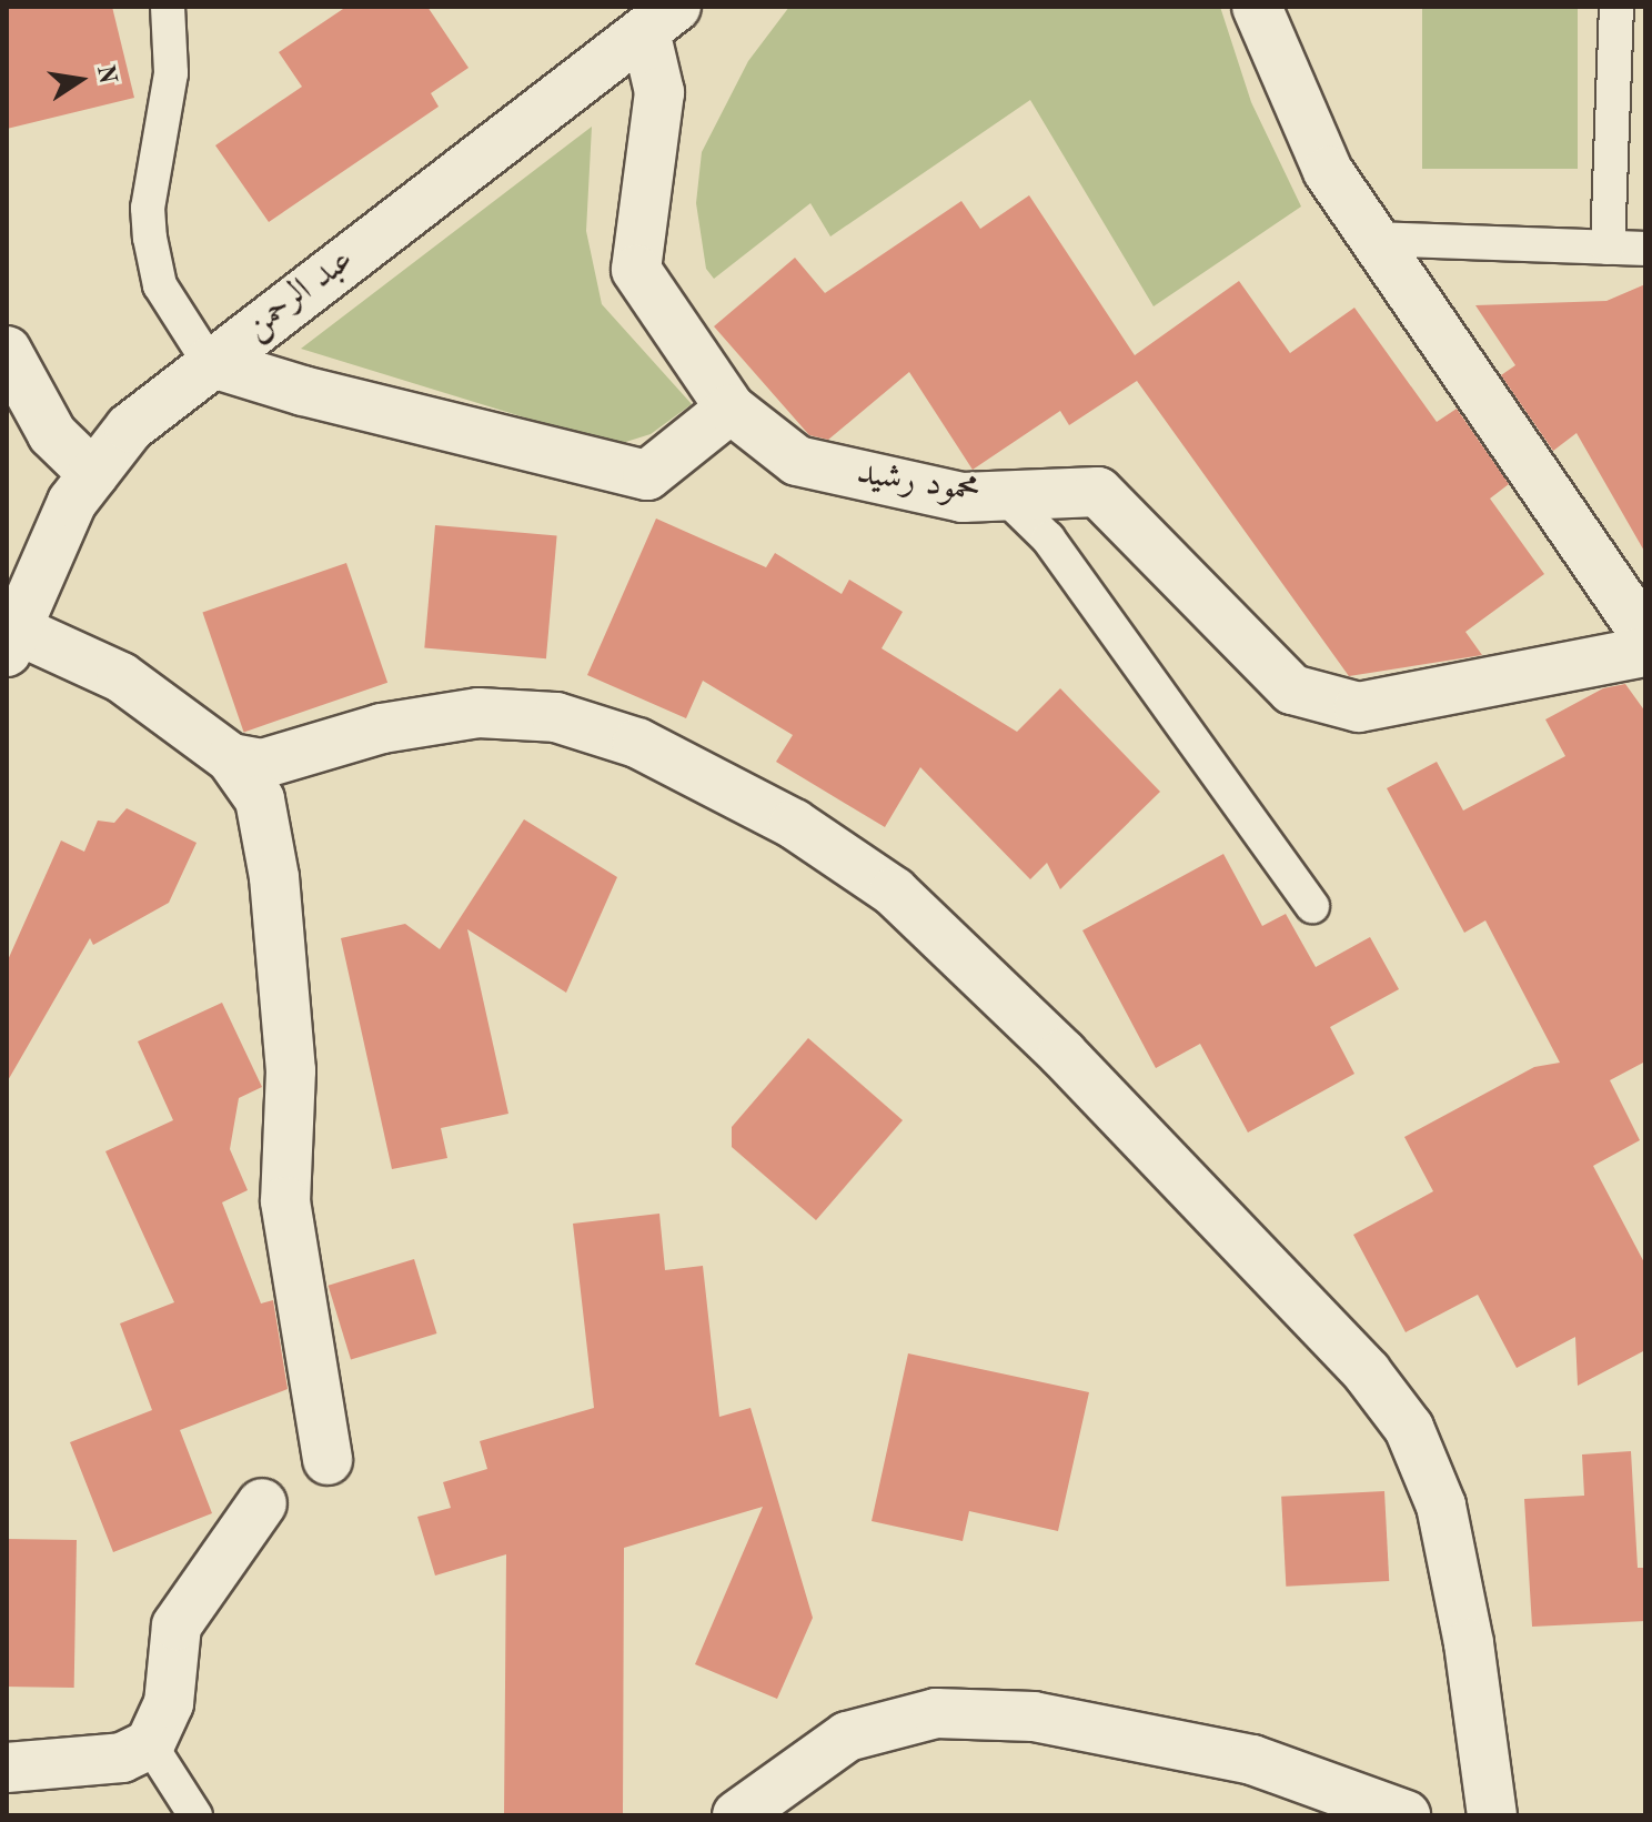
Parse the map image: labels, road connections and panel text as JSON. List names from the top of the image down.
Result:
{
  "streets": {
    "street": ["عبد الرحمن", "محمود رشيد"]
  },
  "crossings": [
    ["عبد الرحمن", "محمود رشيد"]
  ],
  "north": "right"
}
